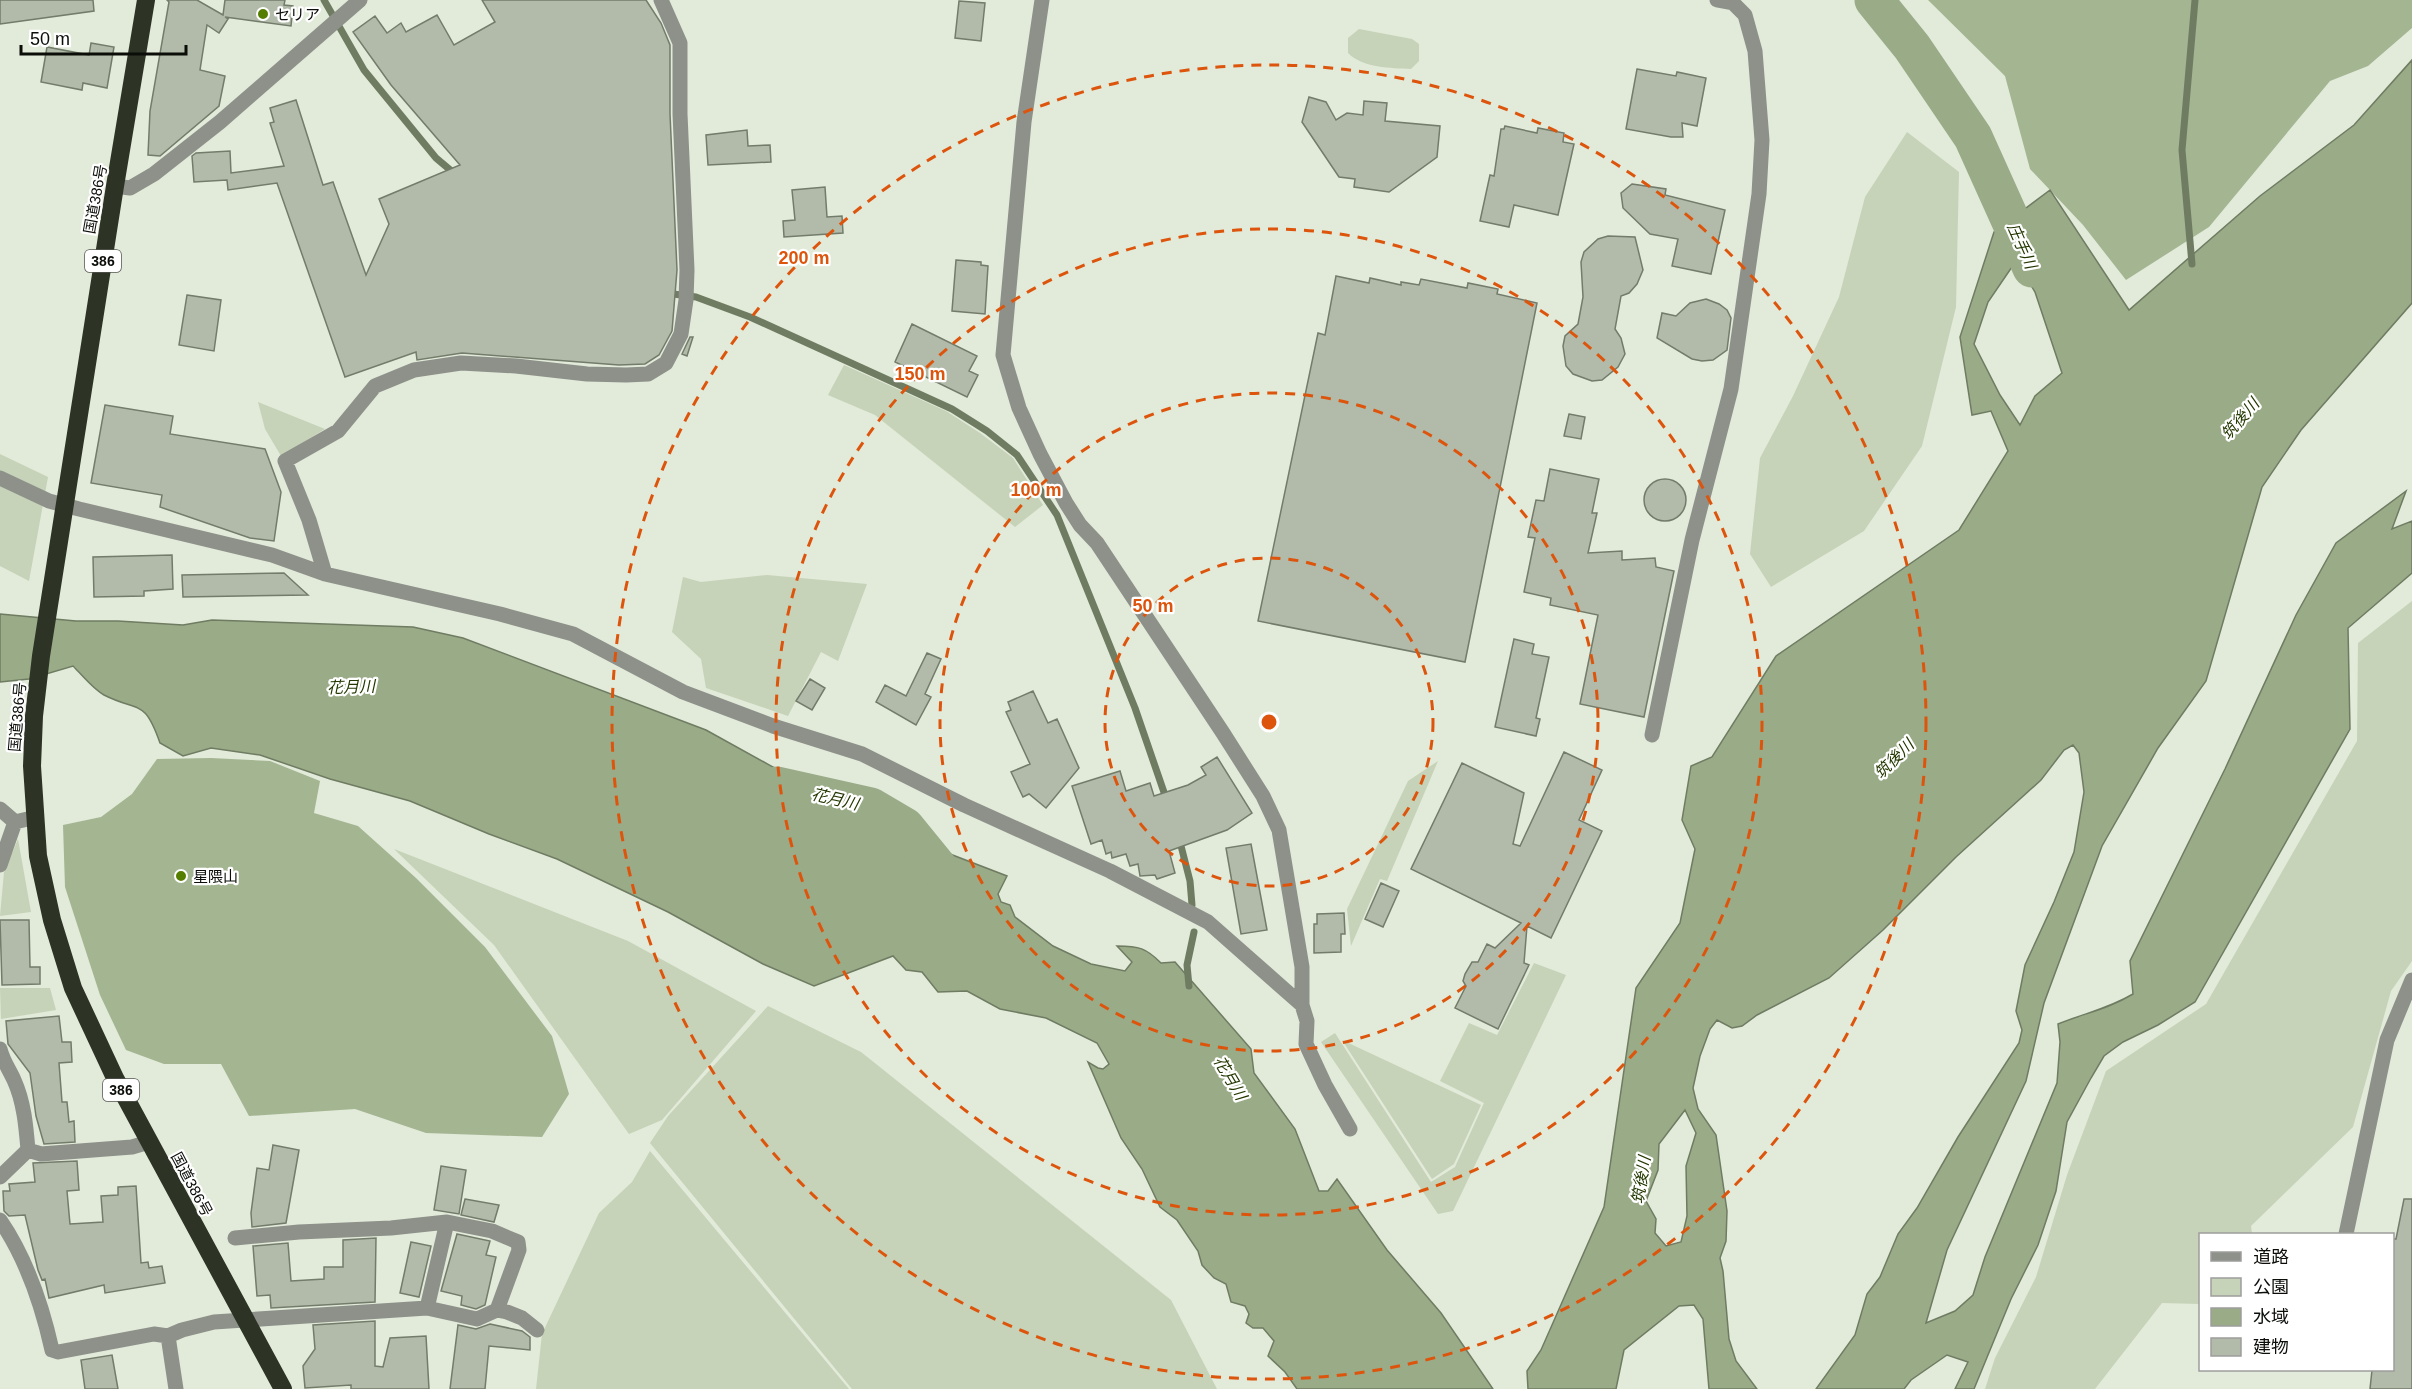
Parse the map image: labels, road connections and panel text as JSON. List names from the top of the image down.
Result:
{
  "streets": {
    "highway": ["国道386号", "386"]
  },
  "water": ["庄手川", "筑後川", "花月川"],
  "places": ["セリア", "星隈山"],
  "legend": [
    "道路",
    "公園",
    "水域",
    "建物"
  ],
  "scale_bar": "50 m",
  "rings": [
    "200 m",
    "150 m",
    "100 m",
    "50 m"
  ]
}
